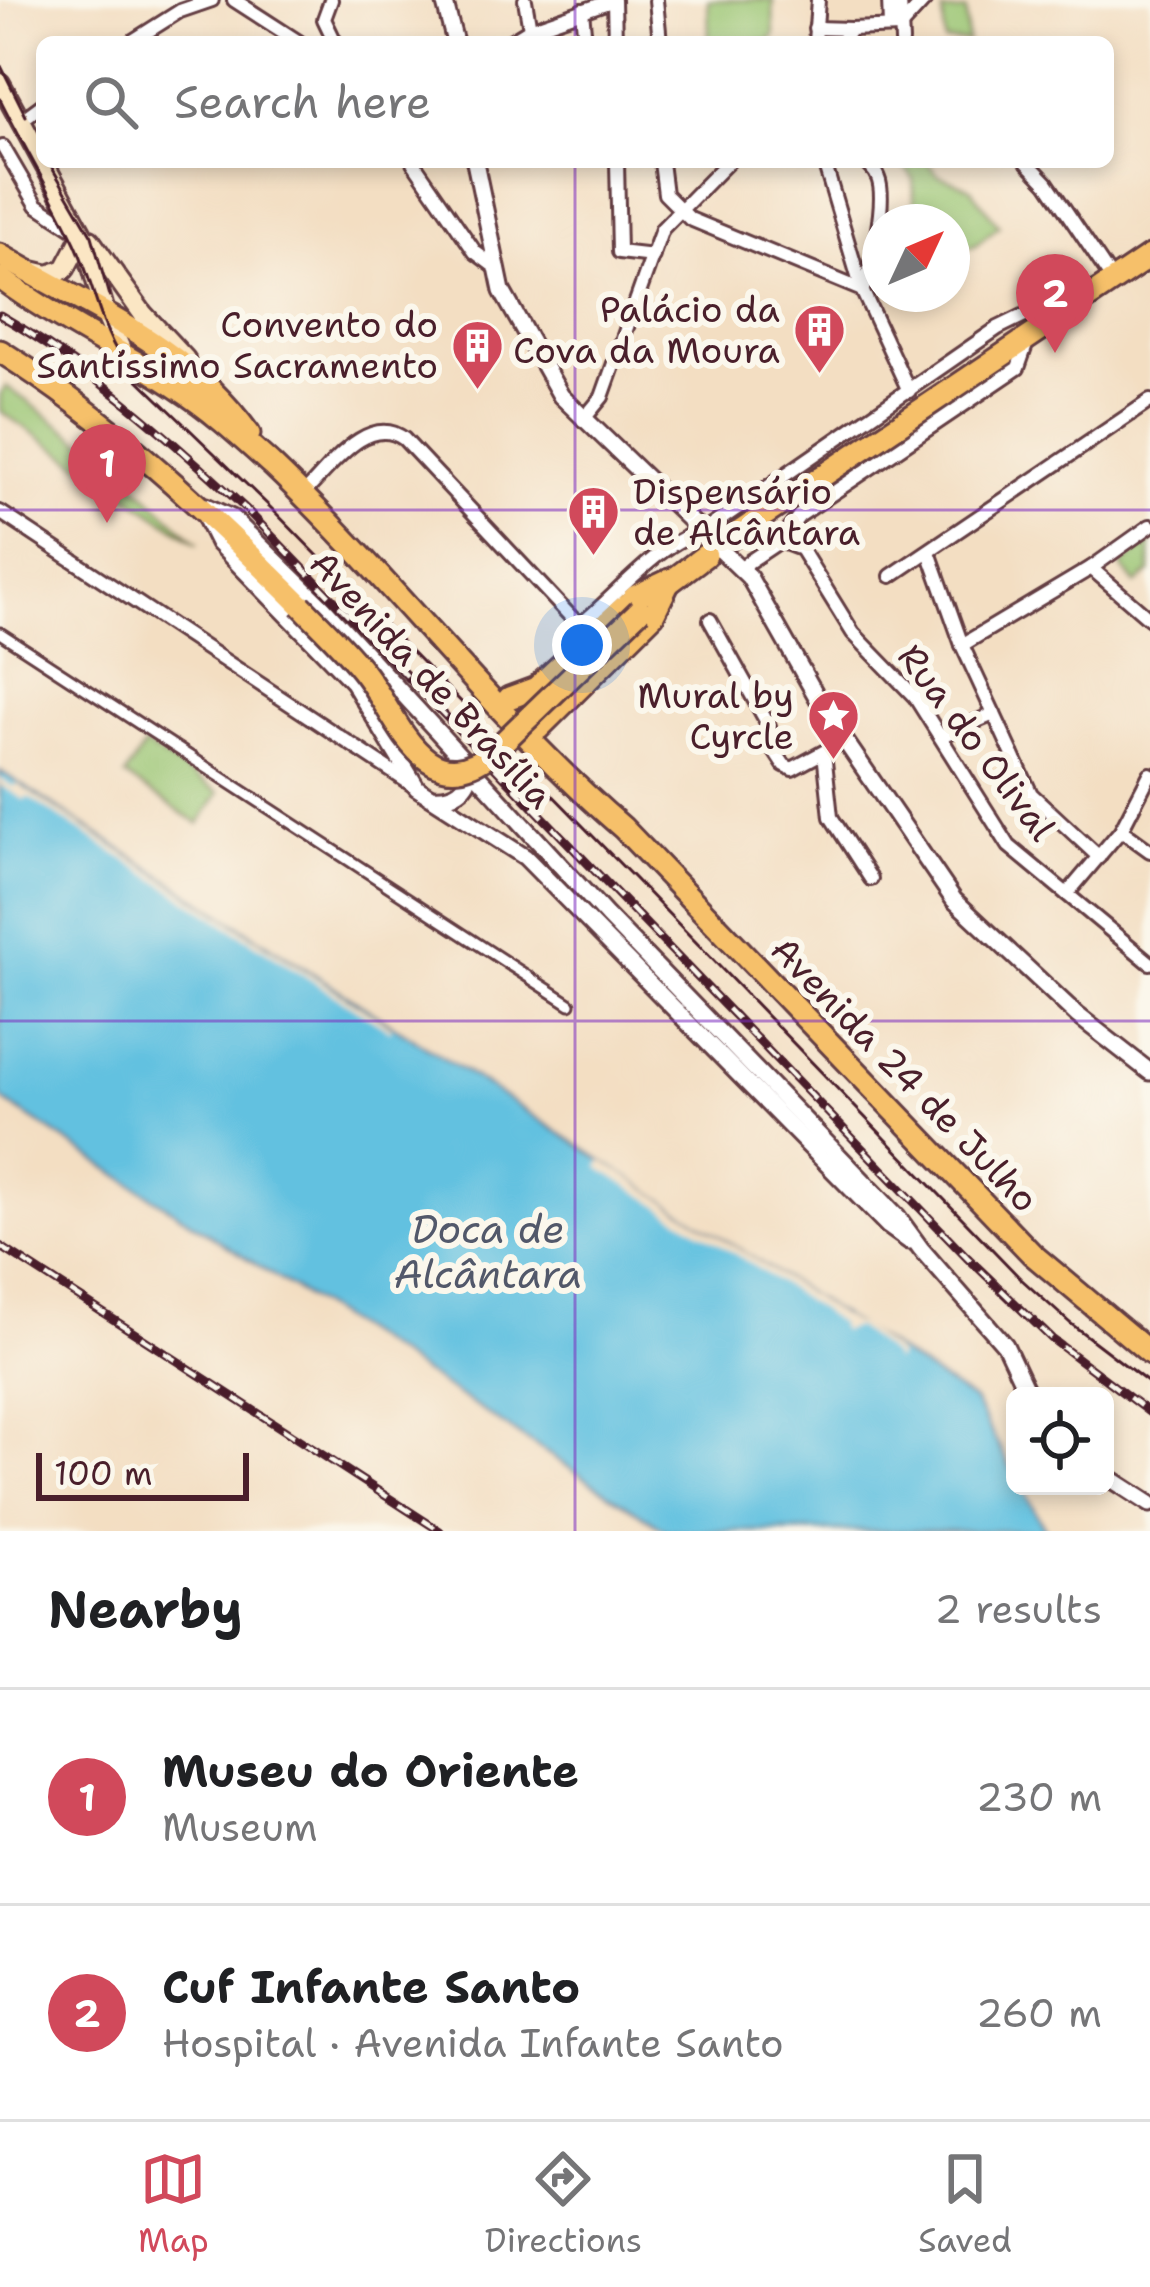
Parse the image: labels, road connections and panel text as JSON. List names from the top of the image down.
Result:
{
  "streets": {
    "main road": ["Avenida de Brasília", "Avenida 24 de Julho"],
    "street": ["Rua do Olival"]
  },
  "water": ["Doca de Alcântara"],
  "places": {
    "building": ["Palácio da Cova da Moura", "Convento do Santíssimo Sacramento", "Dispensário de Alcântara"],
    "place": ["Mural by Cyrcle"]
  },
  "scale_bar": "100 m",
  "north": "top right",
  "page": {
    "search": "Search here",
    "pins": ["2", "1"],
    "scale": "100 m",
    "heading": ["Nearby", "2 results"],
    "list": [
      {
        "mark": "1",
        "name": "Museu do Oriente",
        "note": "Museum",
        "value": "230 m"
      },
      {
        "mark": "2",
        "name": "Cuf Infante Santo",
        "note": "Hospital · Avenida Infante Santo",
        "value": "260 m"
      }
    ],
    "nav": ["Map", "Directions", "Saved"]
  }
}
